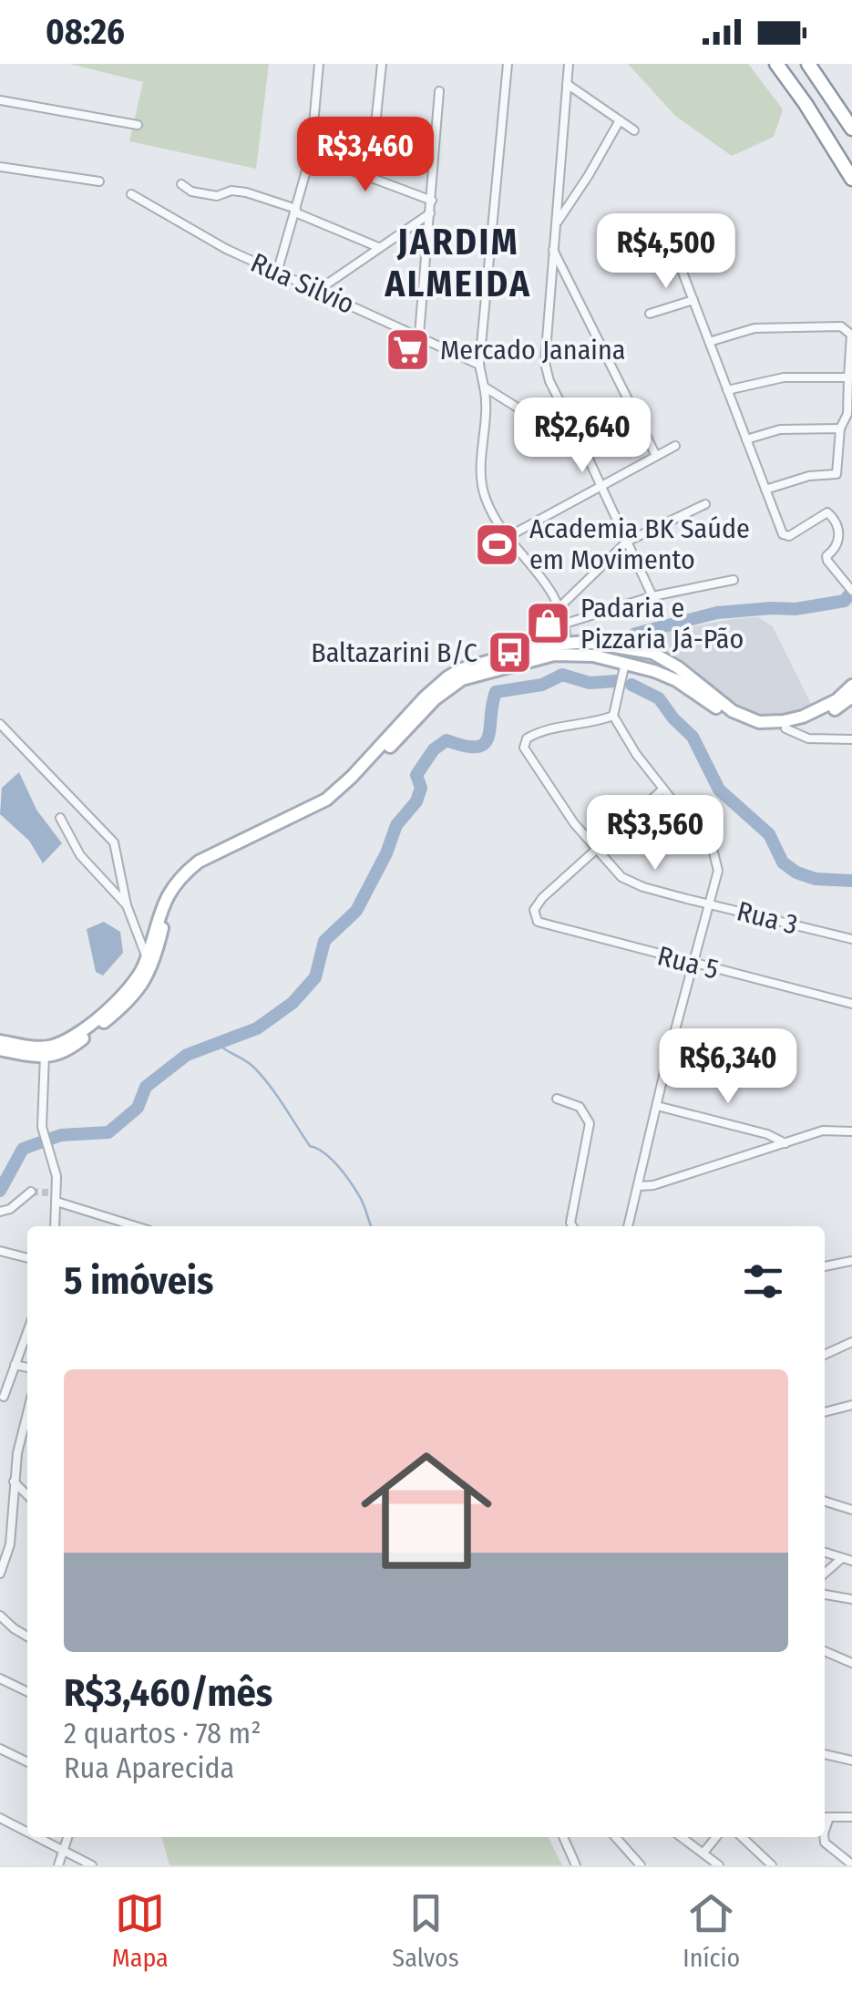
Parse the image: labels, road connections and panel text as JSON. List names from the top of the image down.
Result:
{
  "streets": {
    "street": ["Rua Silvio", "Rua 3", "Rua 5"]
  },
  "crossings": [
    ["Rua 3", "Rua 5"]
  ],
  "districts": ["JARDIM ALMEIDA"],
  "places": {
    "supermarket": ["Mercado Janaina"],
    "sports": ["Academia BK Saúde em Movimento"],
    "shop": ["Padaria e Pizzaria Já-Pão"],
    "bus stop": ["Baltazarini B/C"]
  },
  "page": {
    "status": "08:26",
    "price": [
      "R$3,460",
      "R$4,500",
      "R$2,640",
      "R$3,560",
      "R$6,340"
    ],
    "heading": "5 imóveis",
    "list": [
      {
        "name": "R$3,460/mês",
        "note": "2 quartos · 78 m² · Rua Aparecida"
      }
    ],
    "tabs": ["Mapa", "Salvos", "Início"]
  }
}
